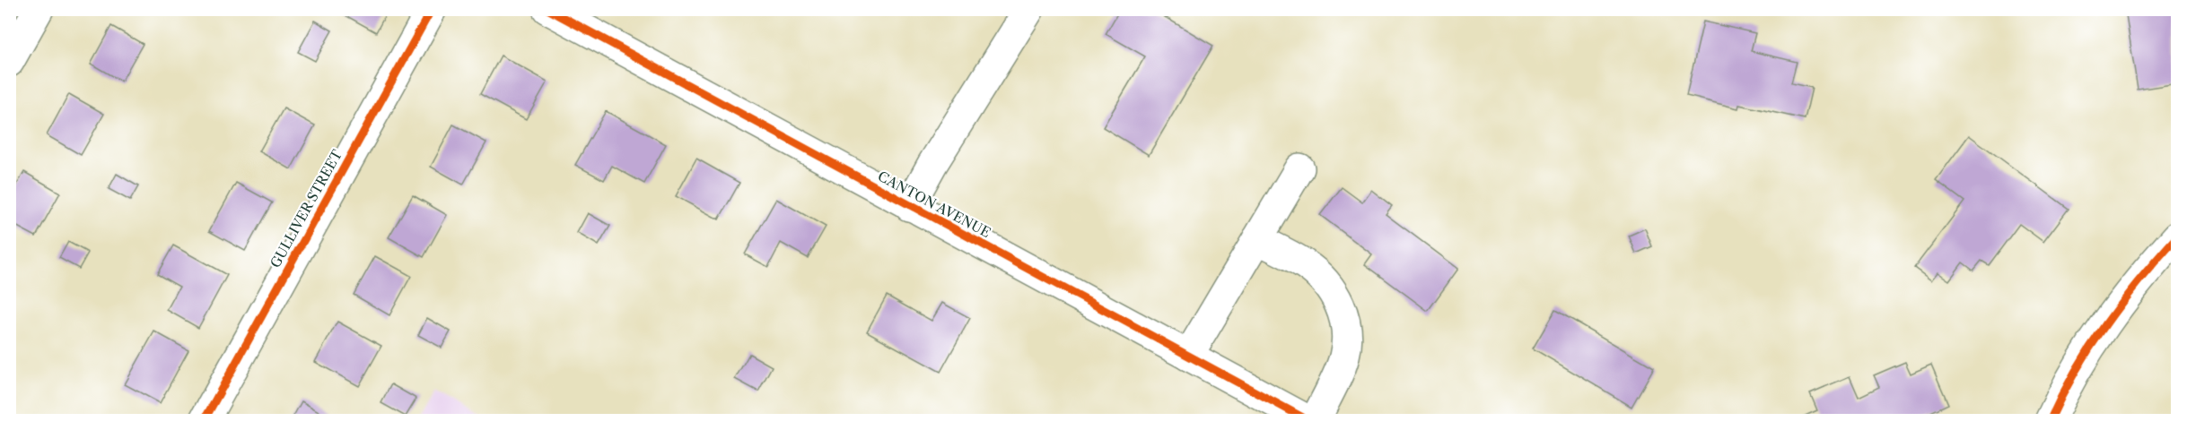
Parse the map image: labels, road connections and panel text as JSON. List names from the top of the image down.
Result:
{
  "streets": {
    "main road": ["CANTON AVENUE", "GULLIVER STREET"]
  }
}
